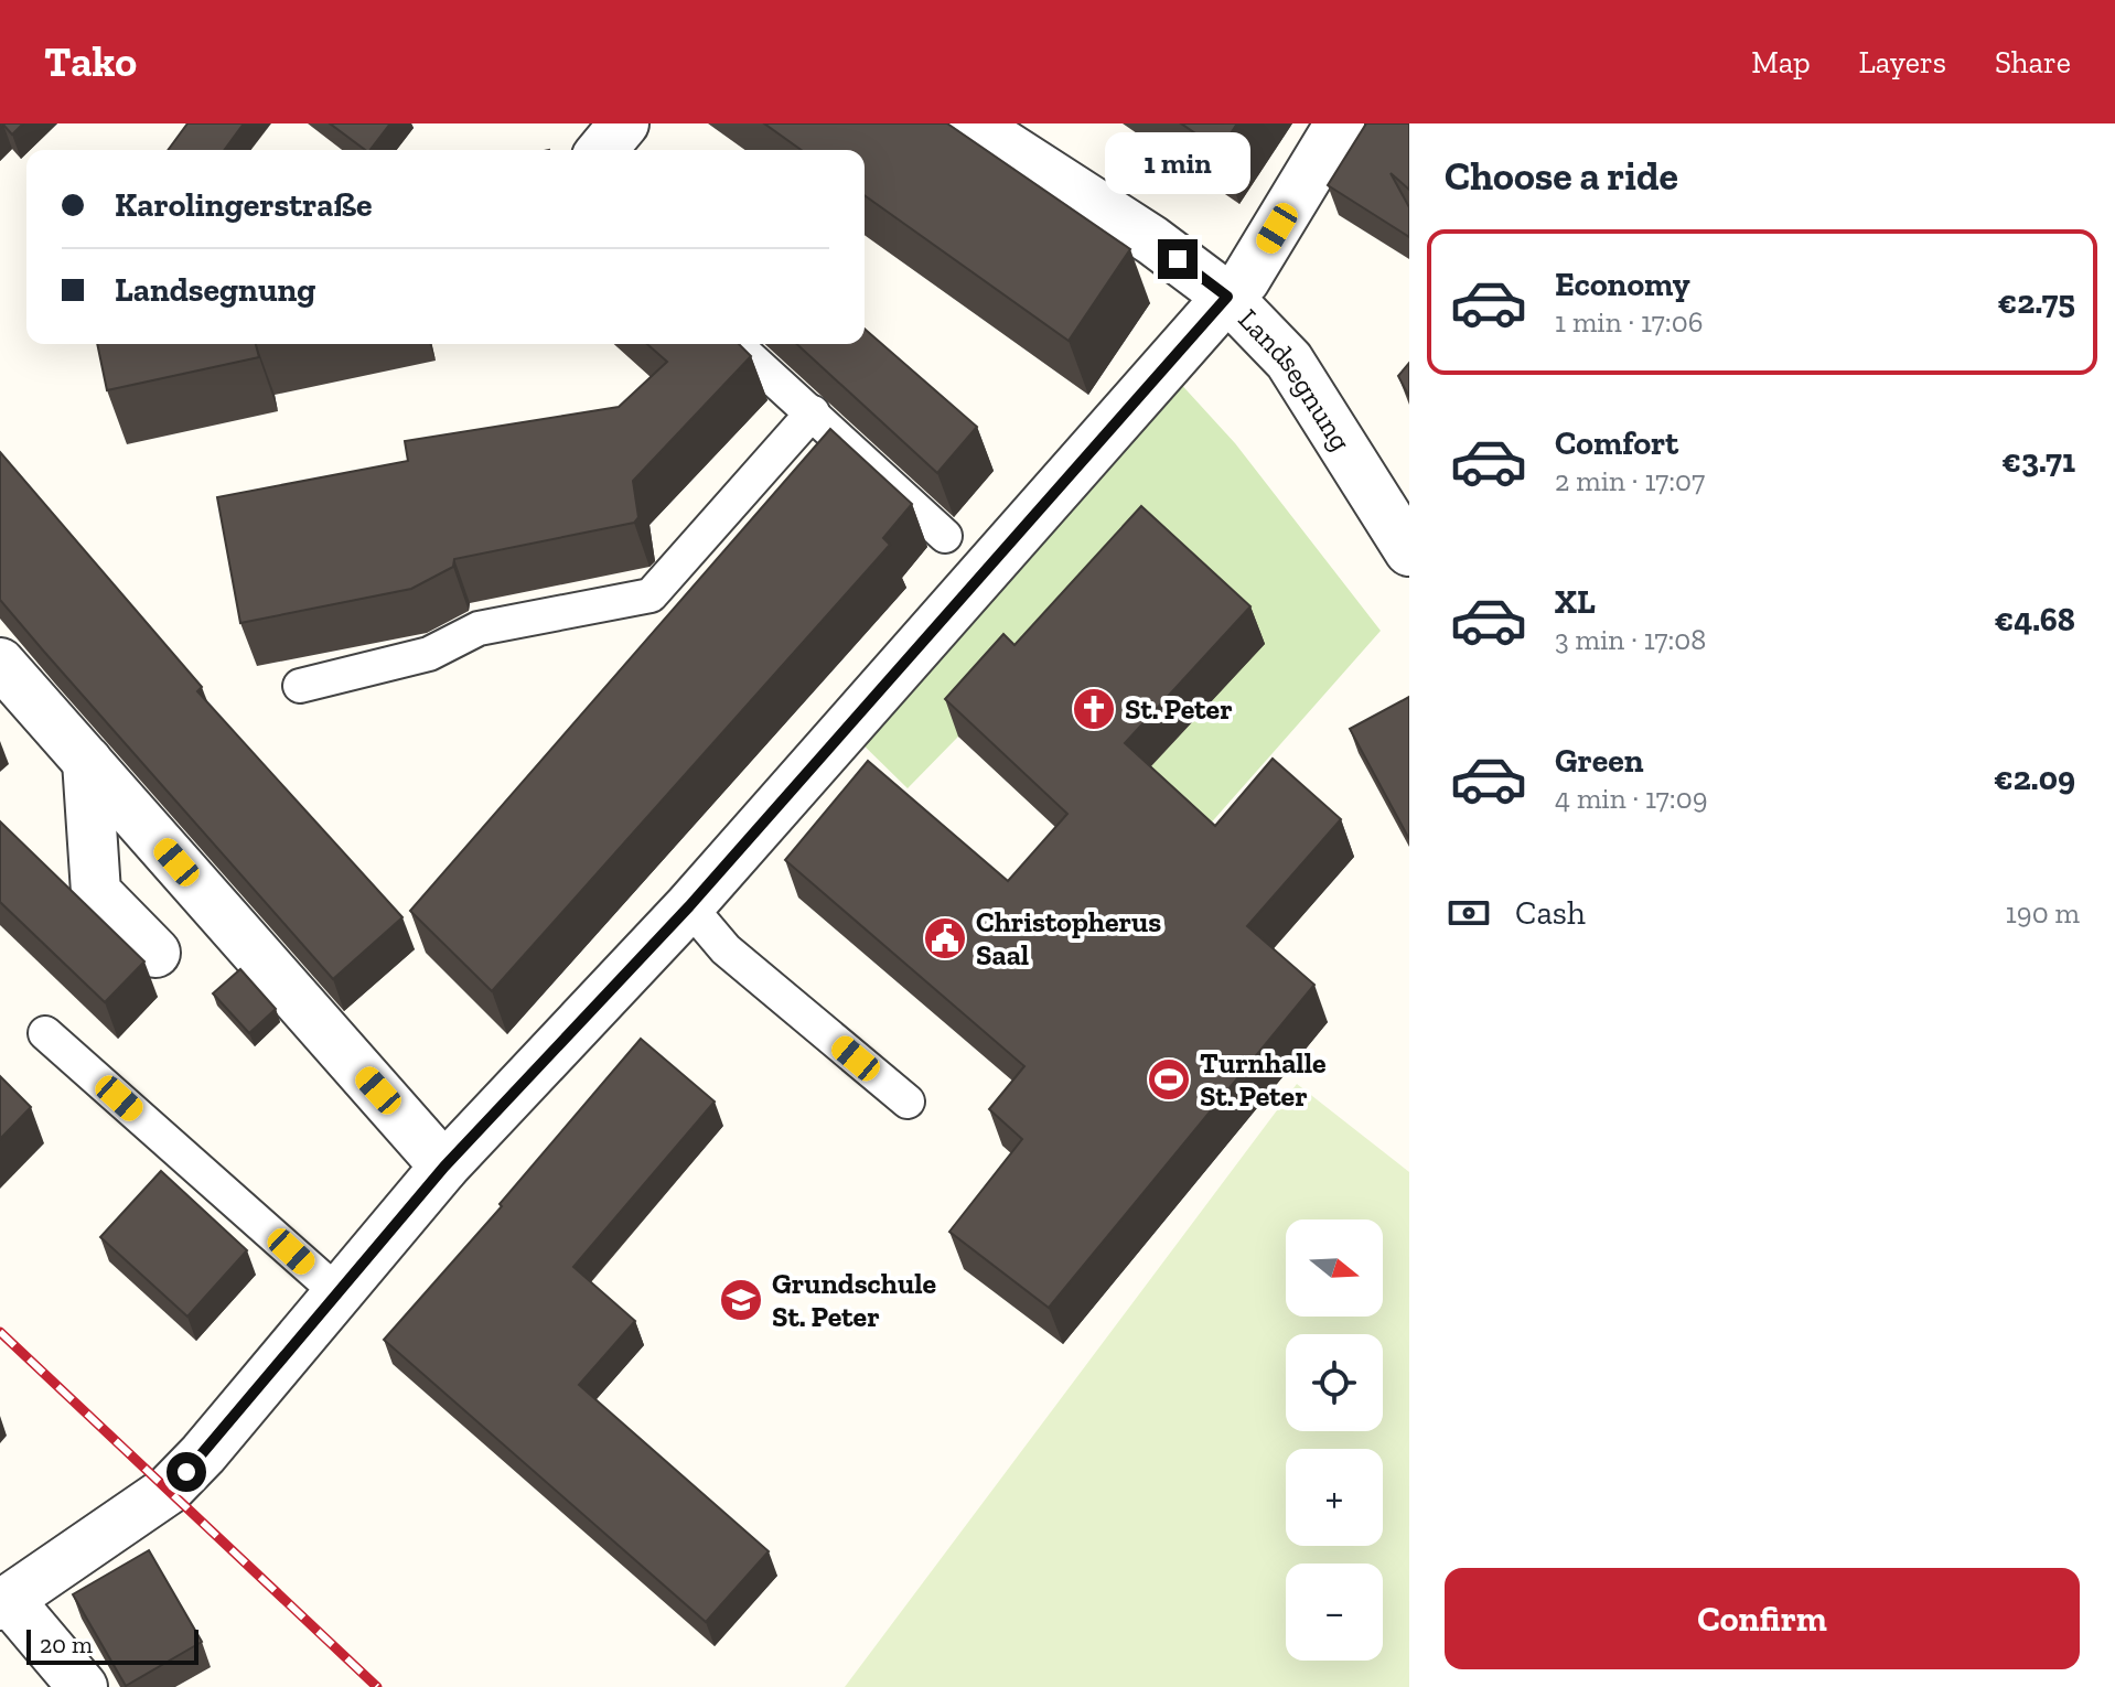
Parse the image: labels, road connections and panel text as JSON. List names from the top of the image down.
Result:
{
  "streets": {
    "street": ["Landsegnung"]
  },
  "places": {
    "church": ["St. Peter"],
    "public building": ["Christopherus Saal"],
    "sports": ["Turnhalle St. Peter"],
    "school or university": ["Grundschule St. Peter"]
  },
  "scale_bar": "20 m",
  "north": "right",
  "page": {
    "header": "Tako",
    "nav": ["Map", "Layers", "Share"],
    "heading": "Choose a ride",
    "bubble": "1 min",
    "banner": ["Karolingerstraße", "Landsegnung"],
    "list": [
      {
        "name": "Economy",
        "note": "1 min · 17:06",
        "value": "€2.75"
      },
      {
        "name": "Comfort",
        "note": "2 min · 17:07",
        "value": "€3.71"
      },
      {
        "name": "XL",
        "note": "3 min · 17:08",
        "value": "€4.68"
      },
      {
        "name": "Green",
        "note": "4 min · 17:09",
        "value": "€2.09"
      }
    ],
    "pay": ["Cash", "190 m"],
    "map_buttons": ["+", "−"],
    "buttons": "Confirm",
    "scale": "20 m"
  }
}
